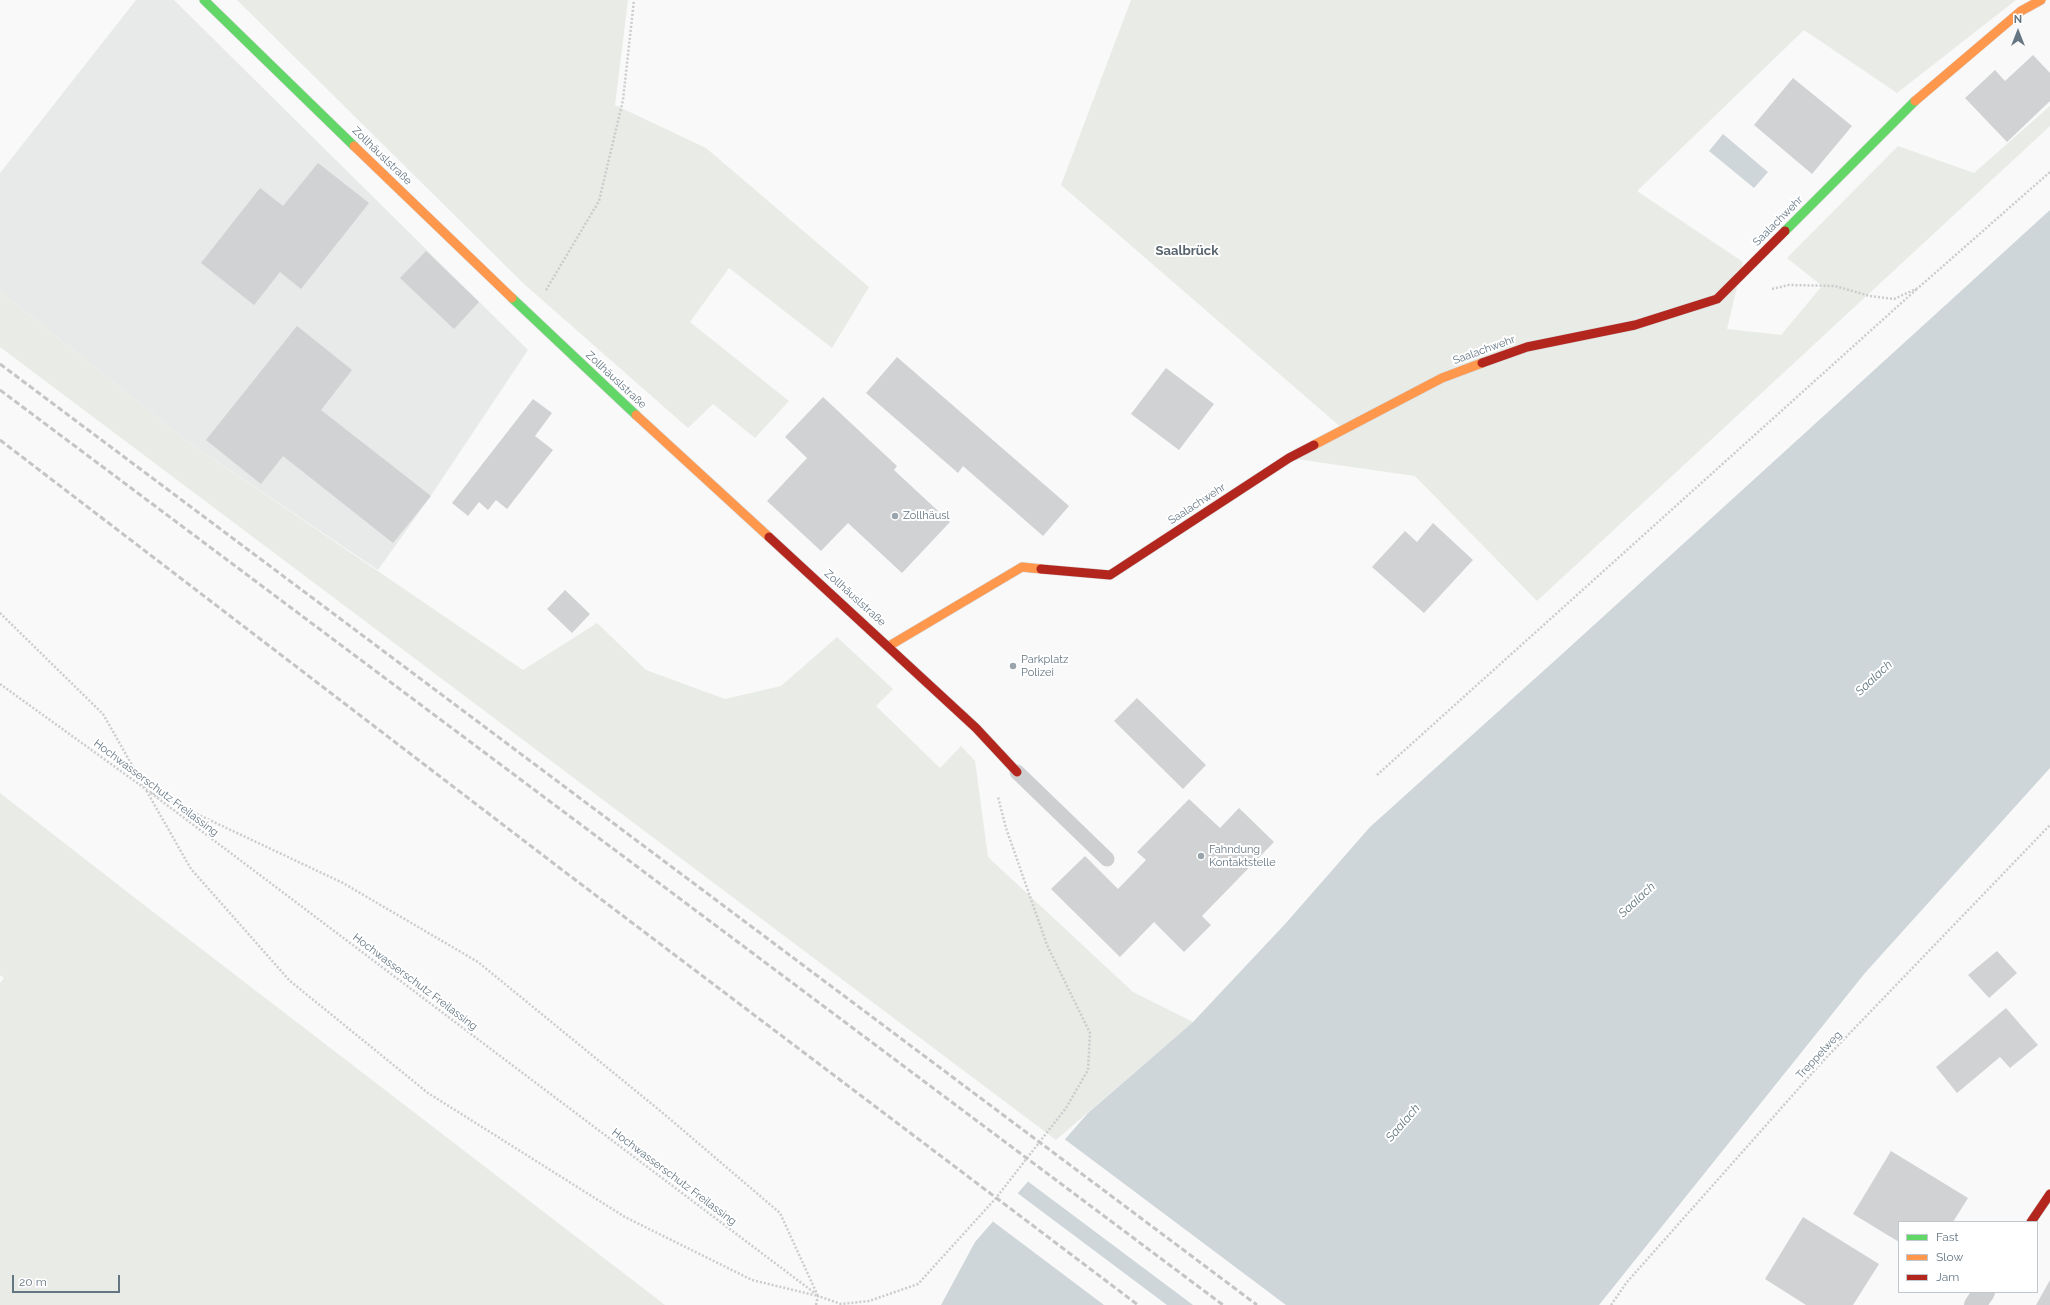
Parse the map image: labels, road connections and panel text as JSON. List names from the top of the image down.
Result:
{
  "streets": {
    "street": ["Zollhäuslstraße", "Saalachwehr"],
    "path": ["Hochwasserschutz Freilassing", "Treppelweg"]
  },
  "crossings": [
    ["Zollhäuslstraße", "Saalachwehr"]
  ],
  "districts": ["Saalbrück"],
  "water": ["Saalach"],
  "places": ["Zollhäusl", "Parkplatz Polizei", "Fahndung Kontaktstelle"],
  "legend": ["Fast", "Slow", "Jam"],
  "scale_bar": "20 m",
  "north": "top"
}
